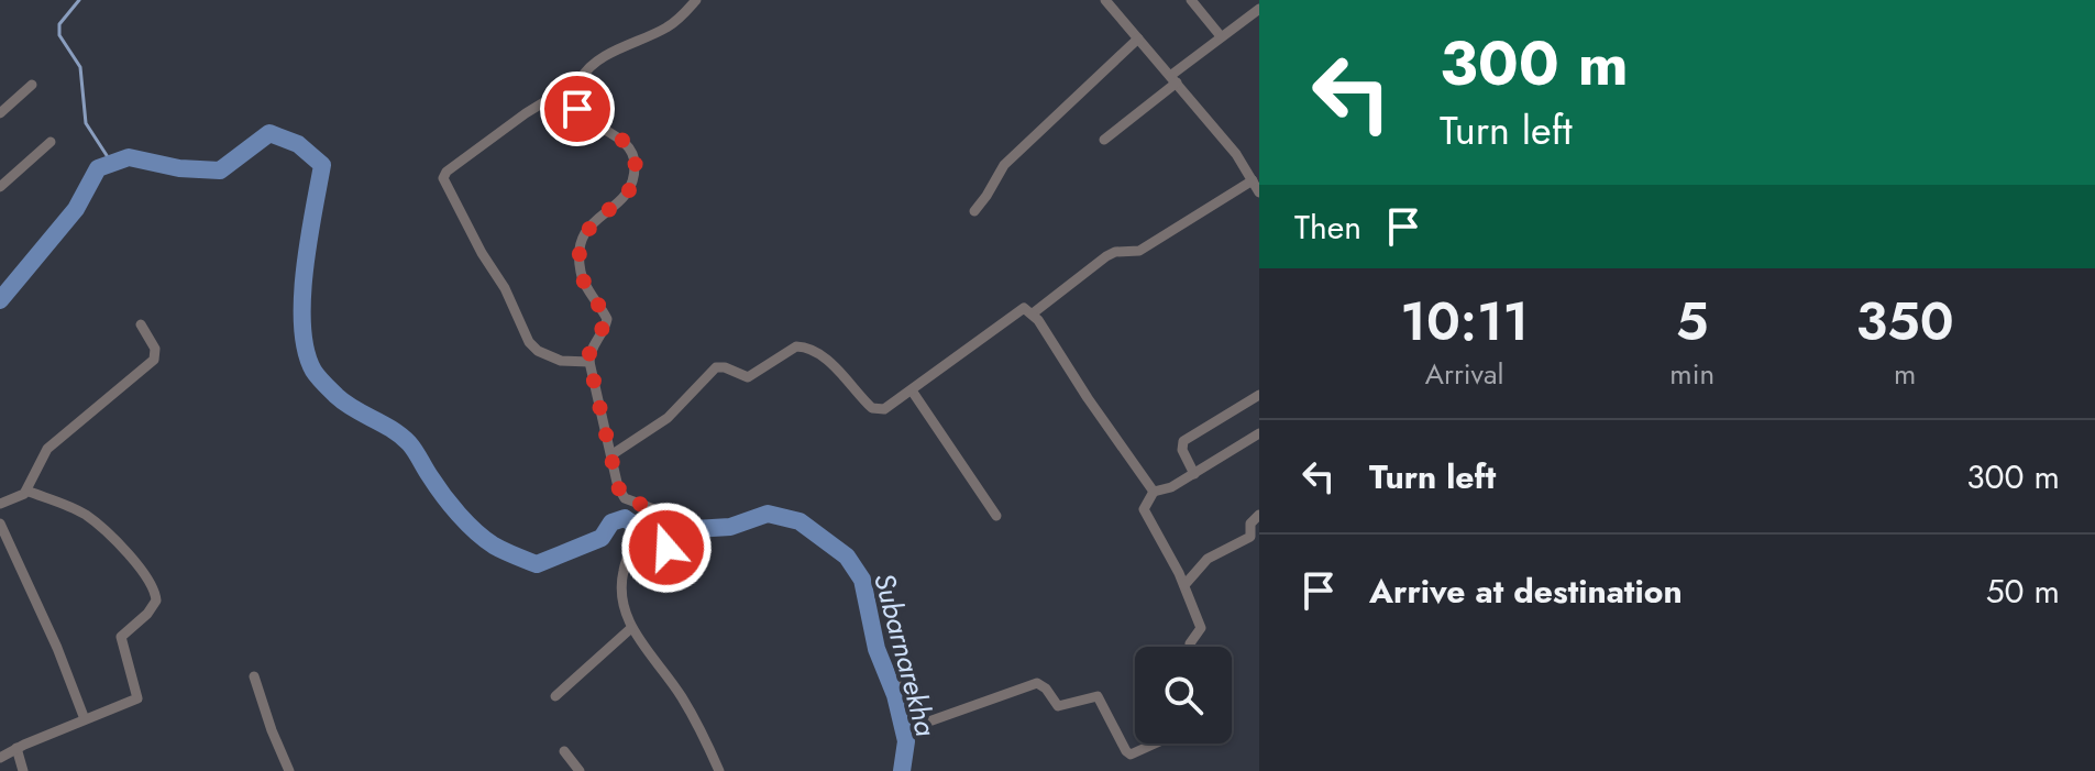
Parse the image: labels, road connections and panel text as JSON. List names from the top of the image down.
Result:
{
  "water": ["Subarnarekha"],
  "page": {
    "turn": ["300 m", "Turn left"],
    "then": "Then",
    "eta": [
      "10:11",
      "Arrival",
      "5",
      "min",
      "350",
      "m"
    ],
    "list": [
      {
        "name": "Turn left",
        "value": "300 m"
      },
      {
        "name": "Arrive at destination",
        "value": "50 m"
      }
    ]
  }
}
